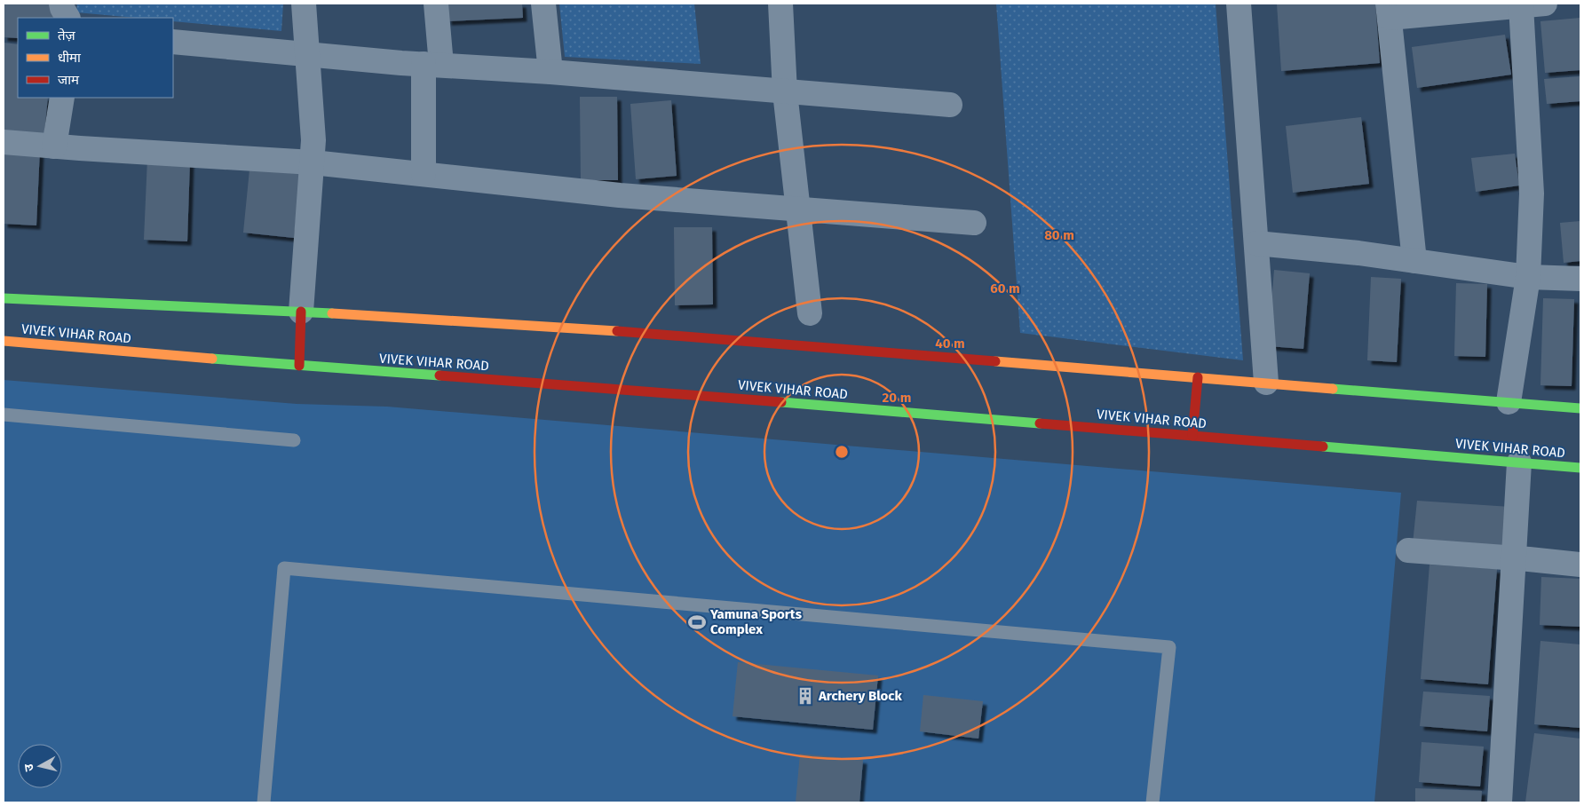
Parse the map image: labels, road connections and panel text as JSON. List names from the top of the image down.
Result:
{
  "streets": {
    "street": ["VIVEK VIHAR ROAD"]
  },
  "places": {
    "sports": ["Yamuna Sports Complex"],
    "building": ["Archery Block"]
  },
  "legend": ["तेज़", "धीमा", "जाम"],
  "north": "left",
  "rings": [
    "80 m",
    "60 m",
    "40 m",
    "20 m"
  ]
}
